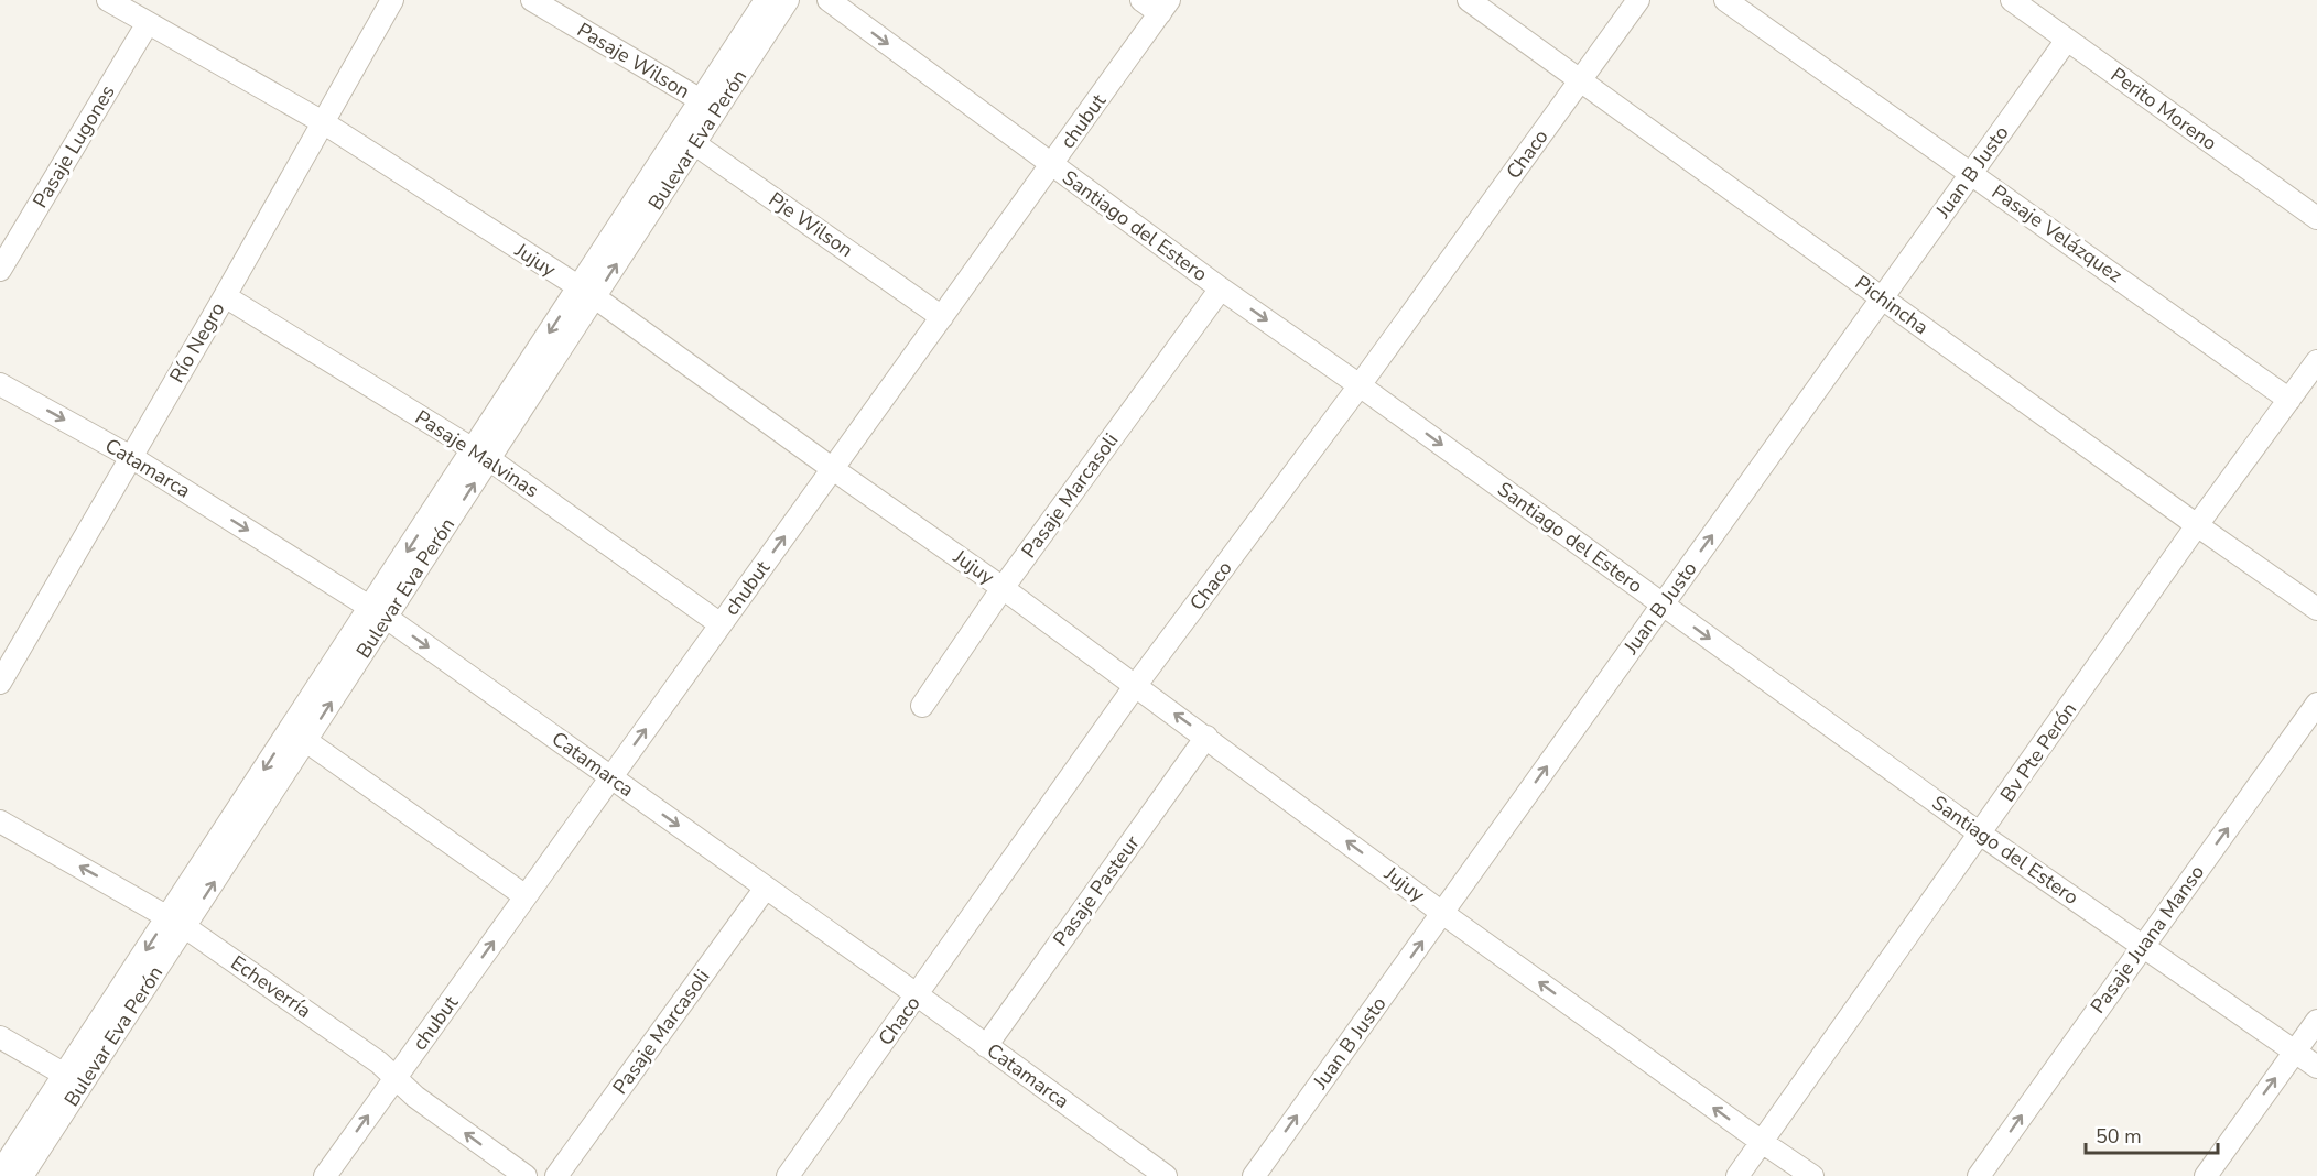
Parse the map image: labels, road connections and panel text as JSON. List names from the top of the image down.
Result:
{
  "streets": {
    "street": [
      "Pasaje Wilson",
      "Perito Moreno",
      "chubut",
      "Bulevar Eva Perón",
      "Pasaje Lugones",
      "Chaco",
      "Juan B Justo",
      "Pje Wilson",
      "Santiago del Estero",
      "Pasaje Velázquez",
      "Jujuy",
      "Pichincha",
      "Río Negro",
      "Pasaje Malvinas",
      "Catamarca",
      "Pasaje Marcasoli",
      "Bv Pte Perón",
      "Pasaje Pasteur",
      "Pasaje Juana Manso",
      "Echeverría"
    ]
  },
  "crossings": [
    ["Pasaje Wilson", "Bulevar Eva Perón"],
    ["Perito Moreno", "Juan B Justo"],
    ["chubut", "Pje Wilson"],
    ["chubut", "Santiago del Estero"],
    ["chubut", "Jujuy"],
    ["chubut", "Pasaje Malvinas"],
    ["chubut", "Catamarca"],
    ["chubut", "Echeverría"],
    ["Bulevar Eva Perón", "Pje Wilson"],
    ["Bulevar Eva Perón", "Jujuy"],
    ["Bulevar Eva Perón", "Pasaje Malvinas"],
    ["Bulevar Eva Perón", "Catamarca"],
    ["Bulevar Eva Perón", "Echeverría"],
    ["Pasaje Lugones", "Jujuy"],
    ["Chaco", "Santiago del Estero"],
    ["Chaco", "Jujuy"],
    ["Chaco", "Pichincha"],
    ["Chaco", "Catamarca"],
    ["Juan B Justo", "Santiago del Estero"],
    ["Juan B Justo", "Pasaje Velázquez"],
    ["Juan B Justo", "Jujuy"],
    ["Juan B Justo", "Pichincha"],
    ["Santiago del Estero", "Pasaje Marcasoli"],
    ["Santiago del Estero", "Bv Pte Perón"],
    ["Santiago del Estero", "Pasaje Juana Manso"],
    ["Pasaje Velázquez", "Bv Pte Perón"],
    ["Jujuy", "Río Negro"],
    ["Jujuy", "Pasaje Marcasoli"],
    ["Jujuy", "Bv Pte Perón"],
    ["Jujuy", "Pasaje Pasteur"],
    ["Pichincha", "Bv Pte Perón"],
    ["Río Negro", "Pasaje Malvinas"],
    ["Río Negro", "Catamarca"],
    ["Catamarca", "Pasaje Marcasoli"],
    ["Catamarca", "Pasaje Pasteur"]
  ],
  "one_way": [
    "chubut",
    "Juan B Justo",
    "Santiago del Estero",
    "Jujuy",
    "Catamarca",
    "Echeverría"
  ],
  "scale_bar": "50 m"
}
